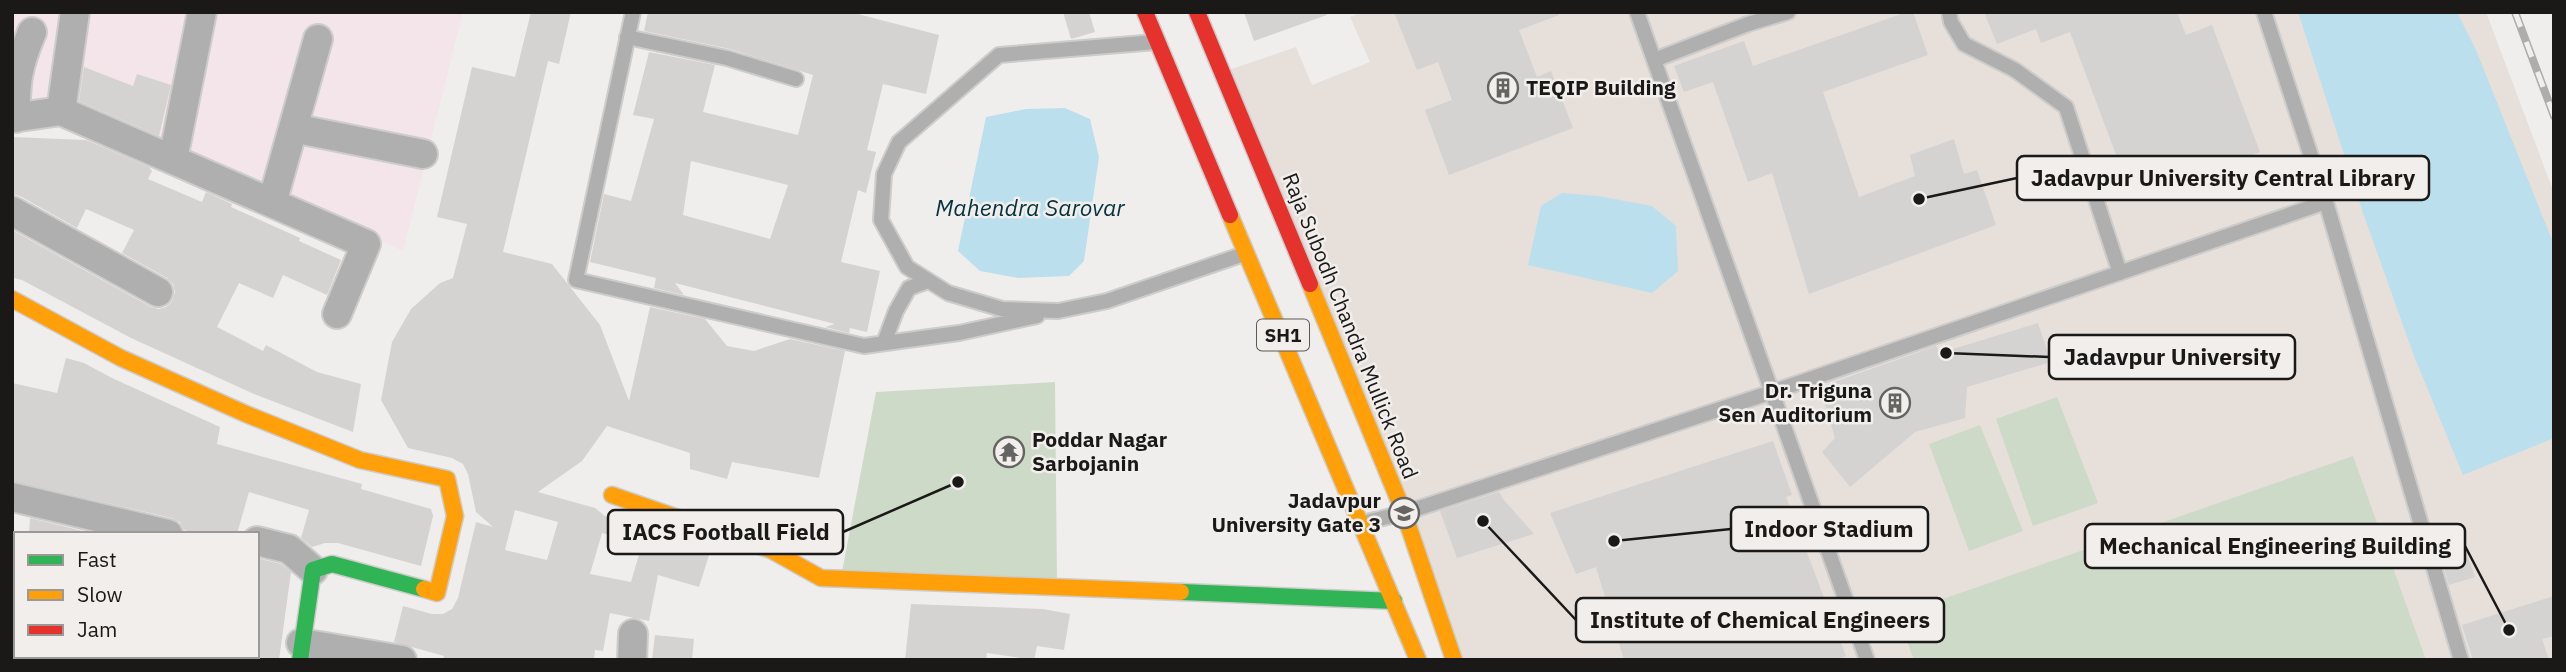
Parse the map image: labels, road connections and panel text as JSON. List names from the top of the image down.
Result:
{
  "streets": {
    "street": ["Raja Subodh Chandra Mullick Road", "SH1"]
  },
  "water": ["Mahendra Sarovar"],
  "places": {
    "building": ["TEQIP Building", "Dr. Triguna Sen Auditorium"],
    "other": [
      "Jadavpur University Central Library",
      "Jadavpur University",
      "IACS Football Field",
      "Institute of Chemical Engineers",
      "Indoor Stadium",
      "Mechanical Engineering Building"
    ],
    "temple": ["Poddar Nagar Sarbojanin"],
    "school or university": ["Jadavpur University Gate 3"]
  },
  "legend": ["Fast", "Slow", "Jam"]
}
